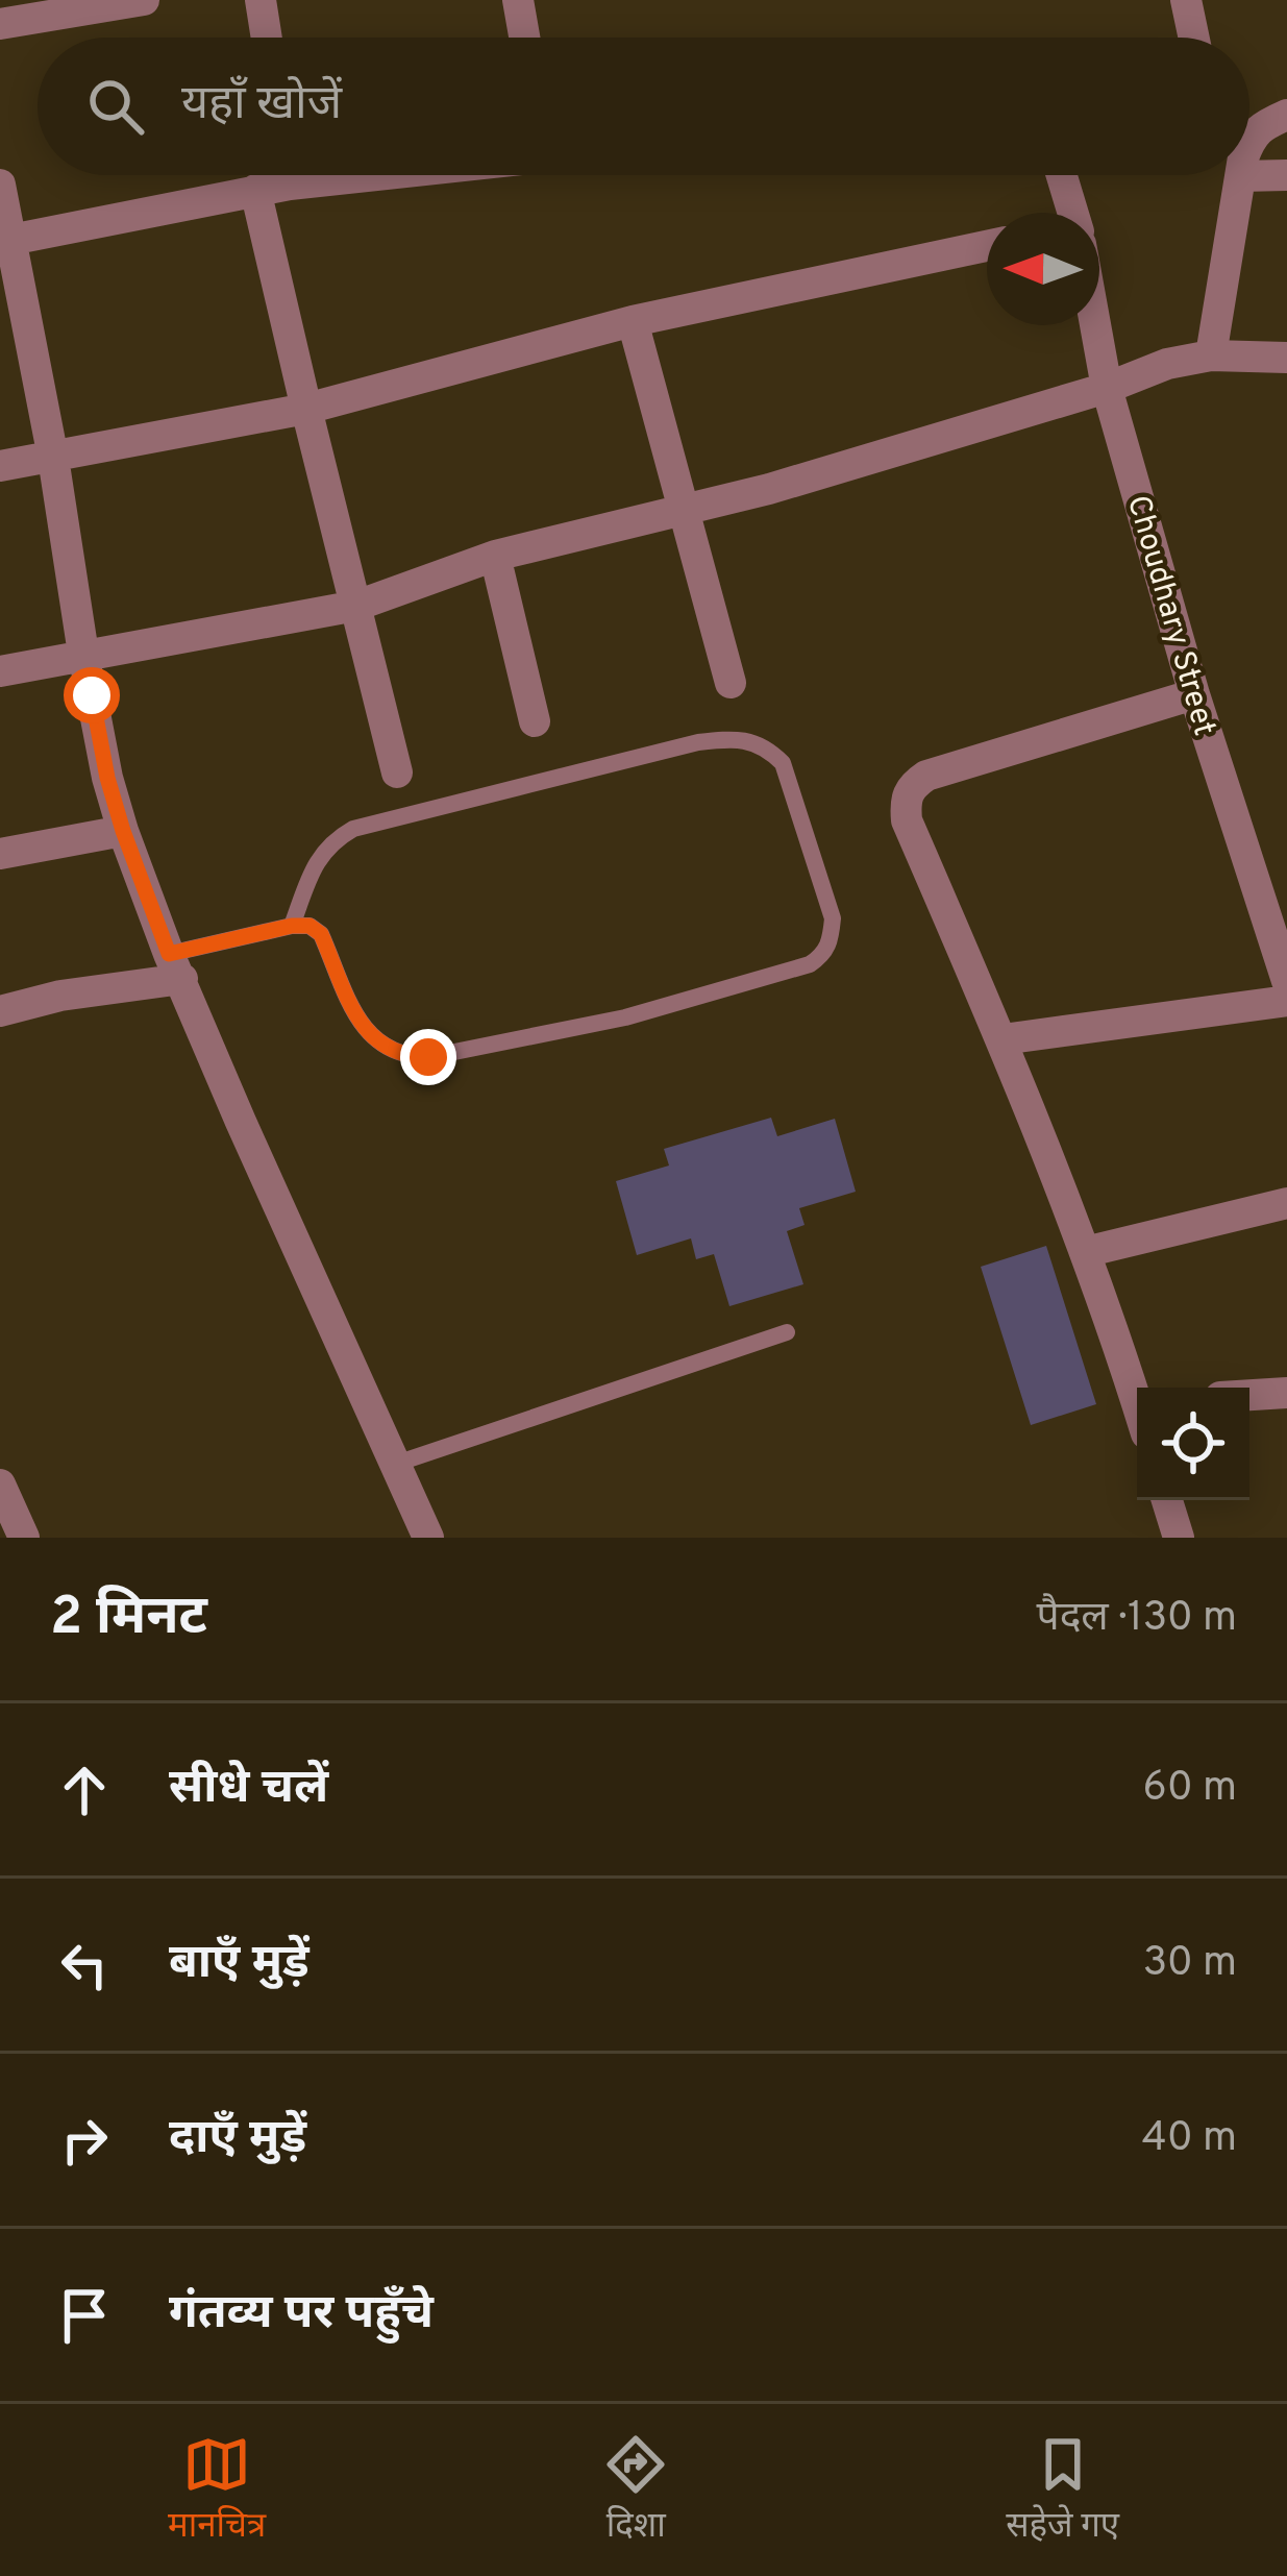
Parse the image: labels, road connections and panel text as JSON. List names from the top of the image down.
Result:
{
  "streets": {
    "street": ["Choudhary Street"]
  },
  "north": "left",
  "page": {
    "search": "यहाँ खोजें",
    "heading": ["2 मिनट", "पैदल · 130 m"],
    "list": [
      ["सीधे चलें", "60 m"],
      ["बाएँ मुड़ें", "30 m"],
      ["दाएँ मुड़ें", "40 m"],
      "गंतव्य पर पहुँचे"
    ],
    "nav": ["मानचित्र", "दिशा", "सहेजे गए"]
  }
}
